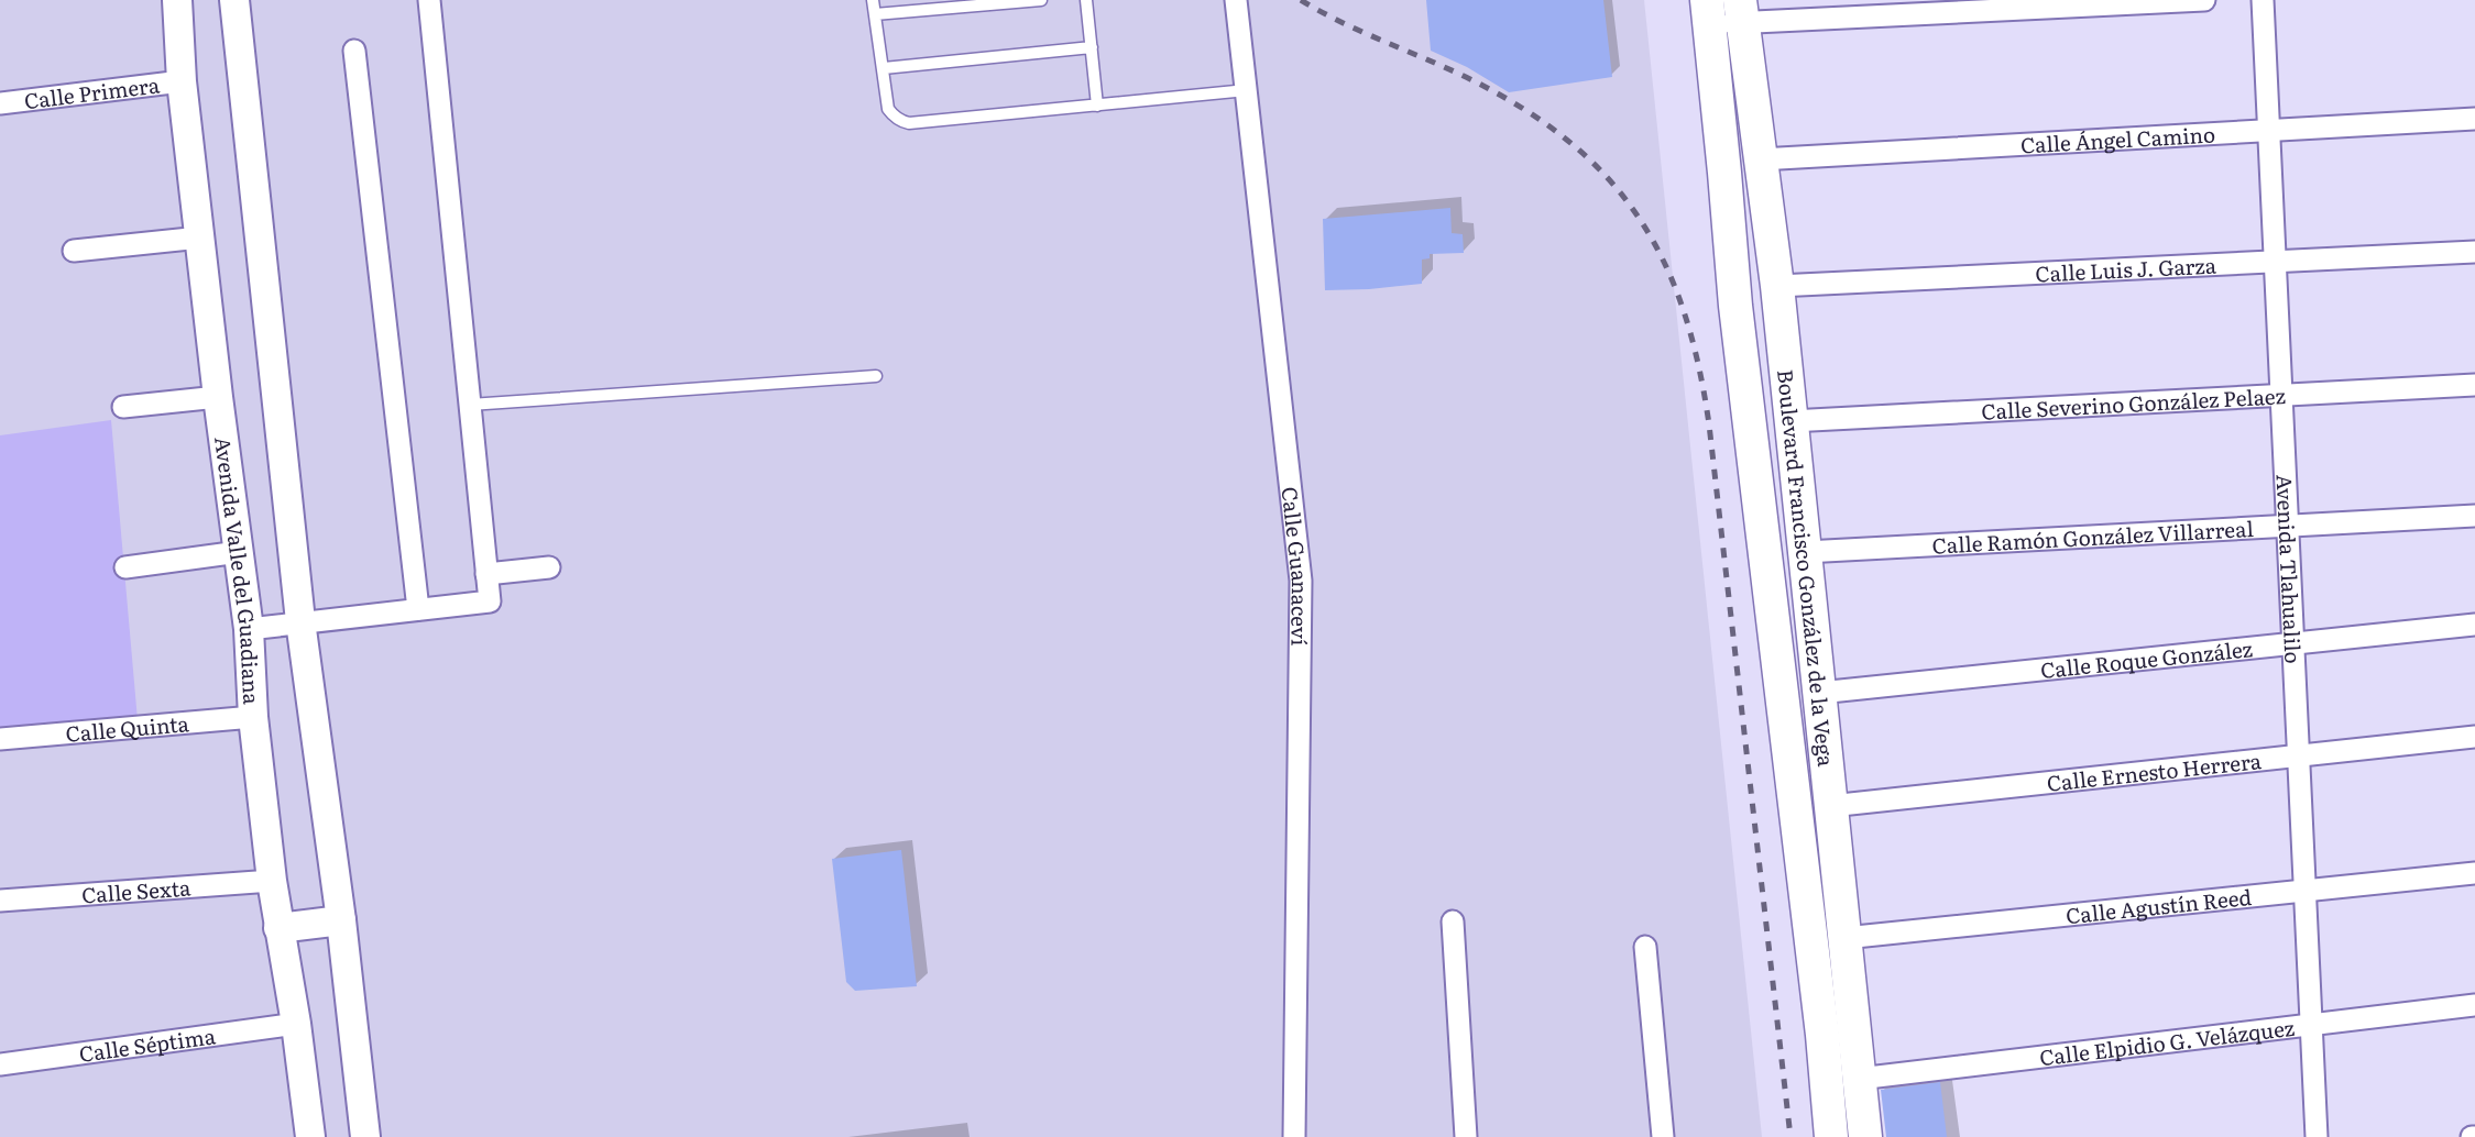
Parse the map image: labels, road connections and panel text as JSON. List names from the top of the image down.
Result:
{
  "streets": {
    "main road": ["Boulevard Francisco González de la Vega", "Avenida Valle del Guadiana"],
    "street": [
      "Calle Primera",
      "Calle Ángel Camino",
      "Calle Luis J. Garza",
      "Calle Severino González Pelaez",
      "Calle Ramón González Villarreal",
      "Calle Guanaceví",
      "Avenida Tlahualilo",
      "Calle Roque González",
      "Calle Quinta",
      "Calle Ernesto Herrera",
      "Calle Sexta",
      "Calle Agustín Reed",
      "Calle Elpidio G. Velázquez",
      "Calle Séptima"
    ]
  },
  "crossings": [
    ["Calle Primera", "Avenida Valle del Guadiana"],
    ["Calle Ángel Camino", "Boulevard Francisco González de la Vega"],
    ["Calle Ángel Camino", "Avenida Tlahualilo"],
    ["Calle Luis J. Garza", "Boulevard Francisco González de la Vega"],
    ["Calle Luis J. Garza", "Avenida Tlahualilo"],
    ["Calle Severino González Pelaez", "Boulevard Francisco González de la Vega"],
    ["Calle Severino González Pelaez", "Avenida Tlahualilo"],
    ["Calle Ramón González Villarreal", "Boulevard Francisco González de la Vega"],
    ["Calle Ramón González Villarreal", "Avenida Tlahualilo"],
    ["Boulevard Francisco González de la Vega", "Calle Roque González"],
    ["Boulevard Francisco González de la Vega", "Calle Ernesto Herrera"],
    ["Boulevard Francisco González de la Vega", "Calle Agustín Reed"],
    ["Boulevard Francisco González de la Vega", "Calle Elpidio G. Velázquez"],
    ["Avenida Tlahualilo", "Calle Roque González"],
    ["Avenida Tlahualilo", "Calle Ernesto Herrera"],
    ["Avenida Tlahualilo", "Calle Agustín Reed"],
    ["Avenida Tlahualilo", "Calle Elpidio G. Velázquez"],
    ["Avenida Valle del Guadiana", "Calle Quinta"],
    ["Avenida Valle del Guadiana", "Calle Sexta"],
    ["Avenida Valle del Guadiana", "Calle Séptima"]
  ]
}
